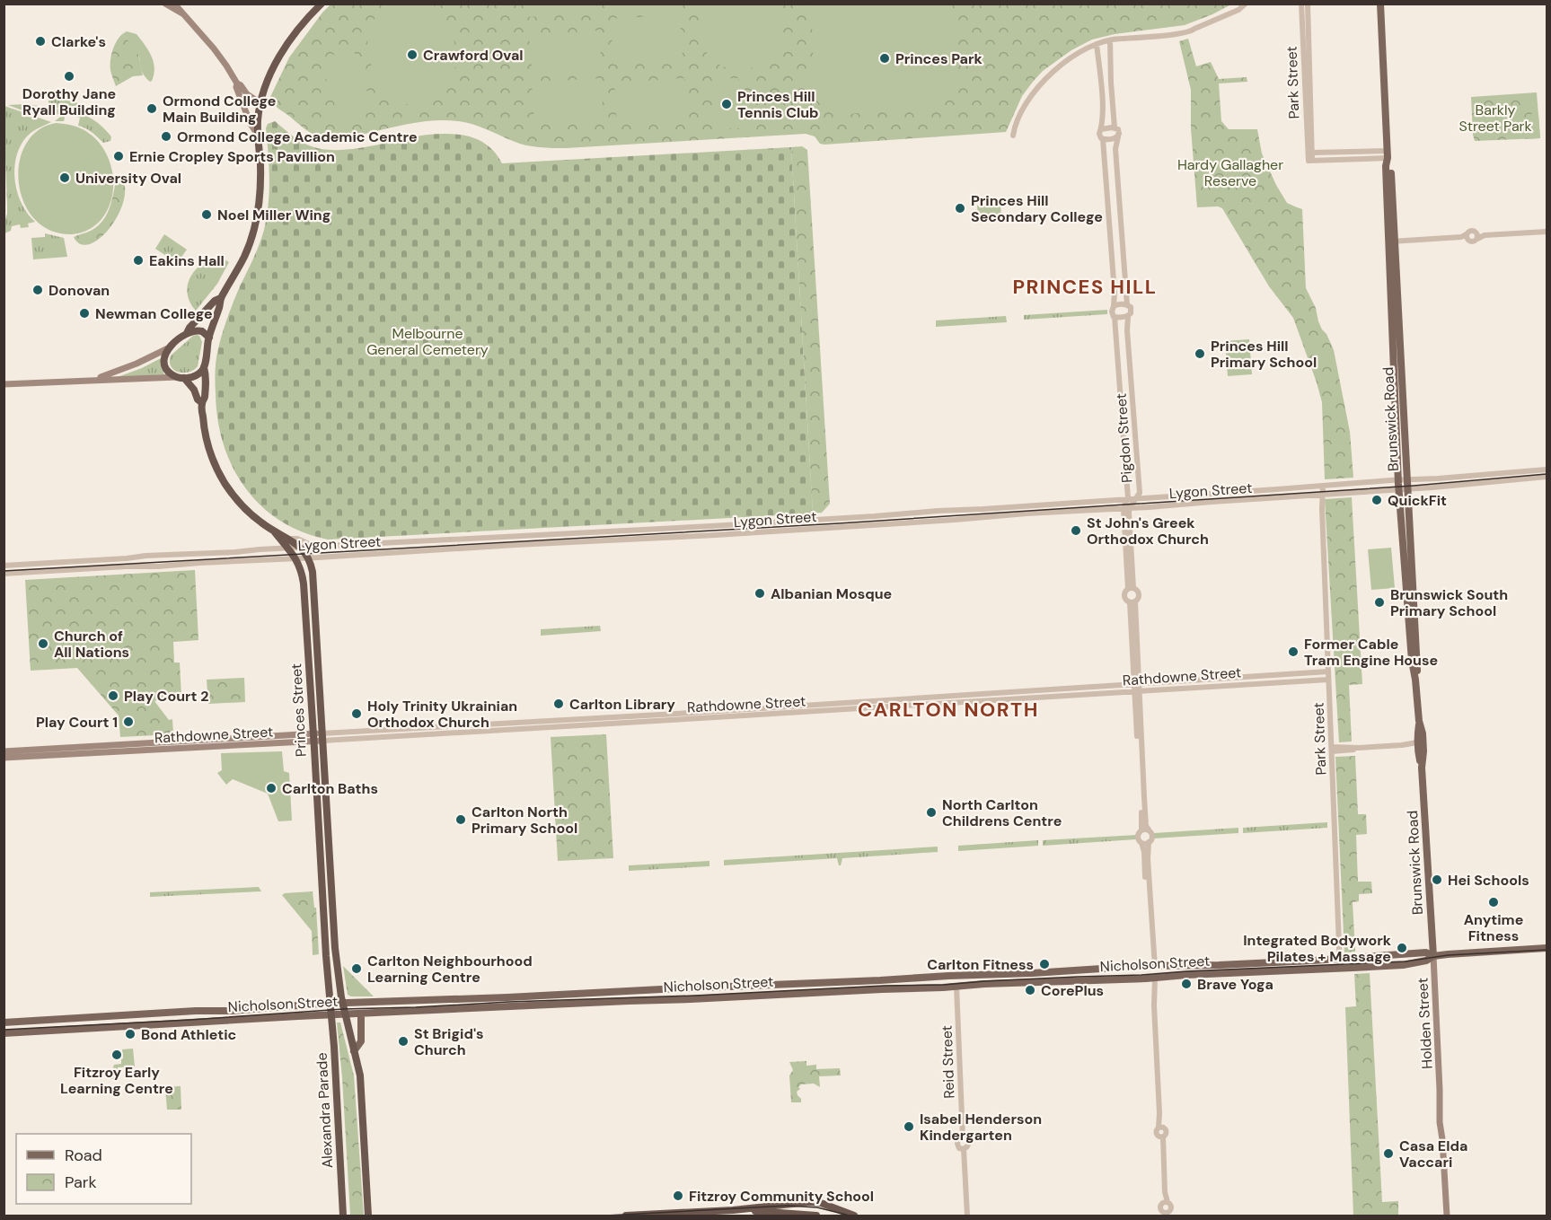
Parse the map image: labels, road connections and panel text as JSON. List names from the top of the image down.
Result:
{
  "streets": {
    "highway": ["Princes Street", "Alexandra Parade"],
    "main road": [
      "Brunswick Road",
      "Rathdowne Street",
      "Nicholson Street",
      "Holden Street"
    ],
    "street": [
      "Park Street",
      "Pigdon Street",
      "Lygon Street",
      "Reid Street"
    ]
  },
  "crossings": [
    ["Park Street", "Lygon Street"],
    ["Park Street", "Rathdowne Street"],
    ["Park Street", "Nicholson Street"],
    ["Brunswick Road", "Lygon Street"],
    ["Brunswick Road", "Nicholson Street"],
    ["Brunswick Road", "Holden Street"],
    ["Pigdon Street", "Lygon Street"],
    ["Lygon Street", "Princes Street"],
    ["Rathdowne Street", "Princes Street"],
    ["Princes Street", "Nicholson Street"],
    ["Princes Street", "Alexandra Parade"],
    ["Nicholson Street", "Holden Street"],
    ["Nicholson Street", "Reid Street"],
    ["Nicholson Street", "Alexandra Parade"]
  ],
  "districts": ["PRINCES HILL", "CARLTON NORTH"],
  "parks": ["Barkly Street Park", "Hardy Gallagher Reserve", "Melbourne General Cemetery"],
  "places": [
    "Clarke's",
    "Crawford Oval",
    "Princes Park",
    "Dorothy Jane Ryall Building",
    "Princes Hill Tennis Club",
    "Ormond College Main Building",
    "Ormond College Academic Centre",
    "Ernie Cropley Sports Pavillion",
    "University Oval",
    "Princes Hill Secondary College",
    "Noel Miller Wing",
    "Eakins Hall",
    "Donovan",
    "Newman College",
    "Princes Hill Primary School",
    "QuickFit",
    "St John's Greek Orthodox Church",
    "Albanian Mosque",
    "Brunswick South Primary School",
    "Church of All Nations",
    "Former Cable Tram Engine House",
    "Play Court 2",
    "Carlton Library",
    "Holy Trinity Ukrainian Orthodox Church",
    "Play Court 1",
    "Carlton Baths",
    "North Carlton Childrens Centre",
    "Carlton North Primary School",
    "Hei Schools",
    "Anytime Fitness",
    "Integrated Bodywork Pilates + Massage",
    "Carlton Fitness",
    "Carlton Neighbourhood Learning Centre",
    "Brave Yoga",
    "CorePlus",
    "Bond Athletic",
    "St Brigid's Church",
    "Fitzroy Early Learning Centre",
    "Isabel Henderson Kindergarten",
    "Casa Elda Vaccari",
    "Fitzroy Community School"
  ],
  "legend": ["Road", "Park"]
}
